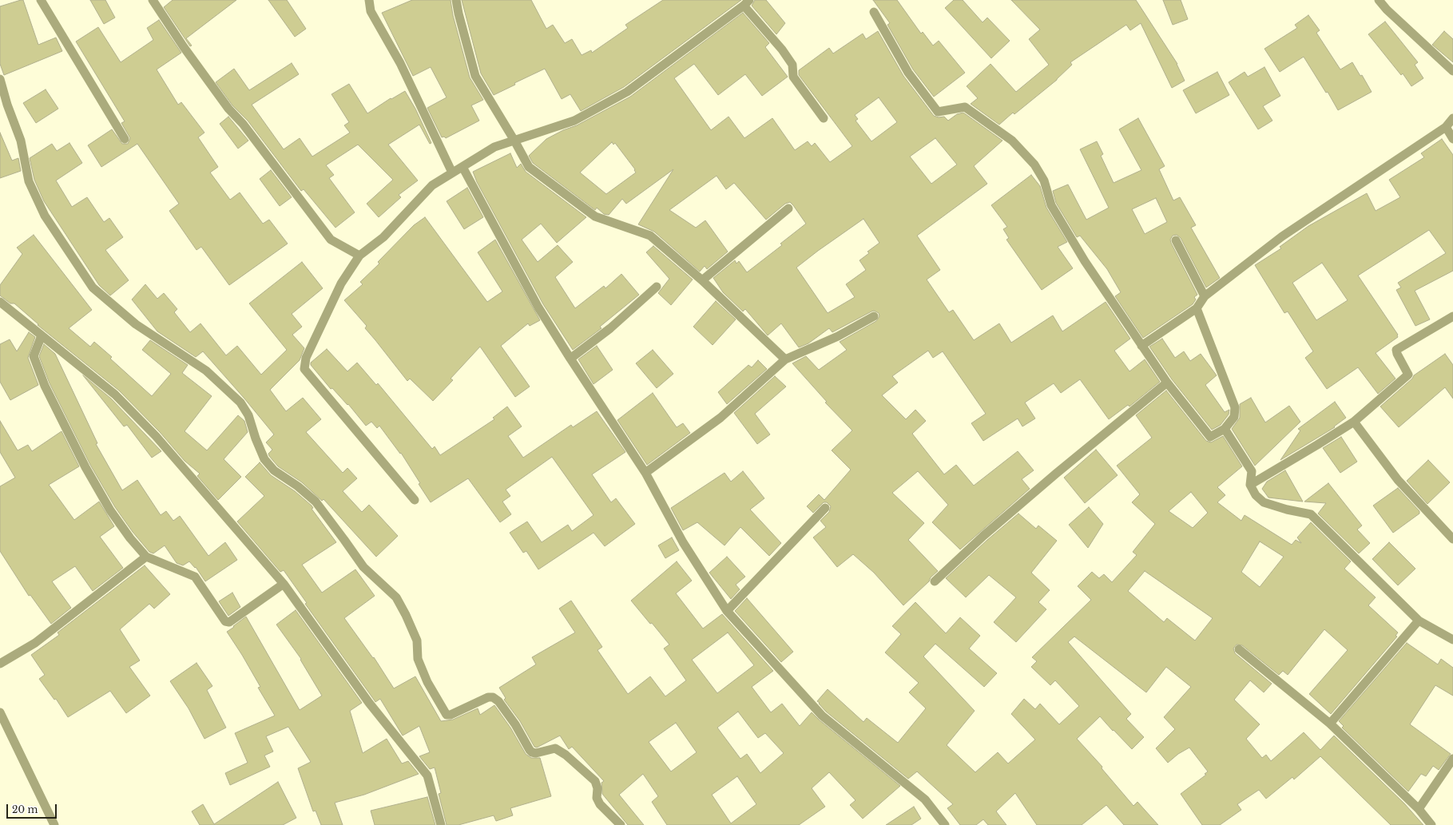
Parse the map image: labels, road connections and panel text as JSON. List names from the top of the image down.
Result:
{
  "scale_bar": "20 m"
}
